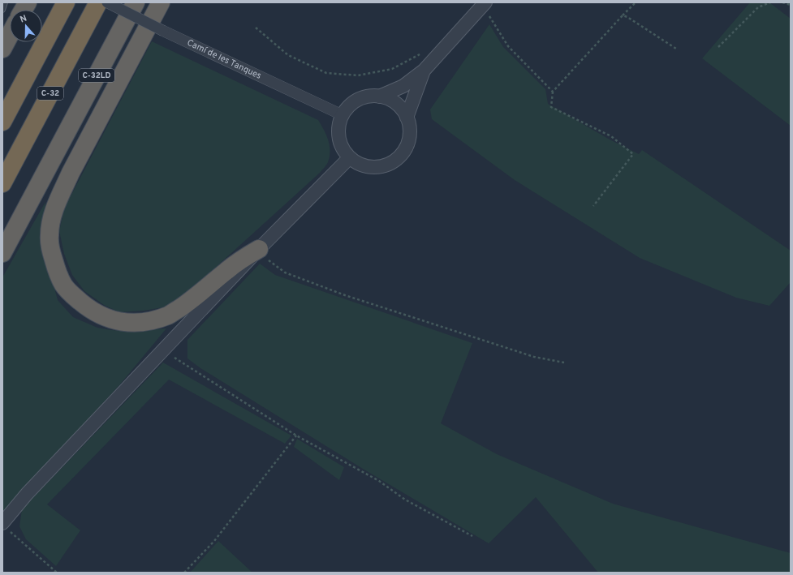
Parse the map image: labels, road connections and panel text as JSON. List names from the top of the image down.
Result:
{
  "streets": {
    "highway": ["C-32LD", "C-32"],
    "street": ["Camí de les Tanques"]
  },
  "north": "top"
}
